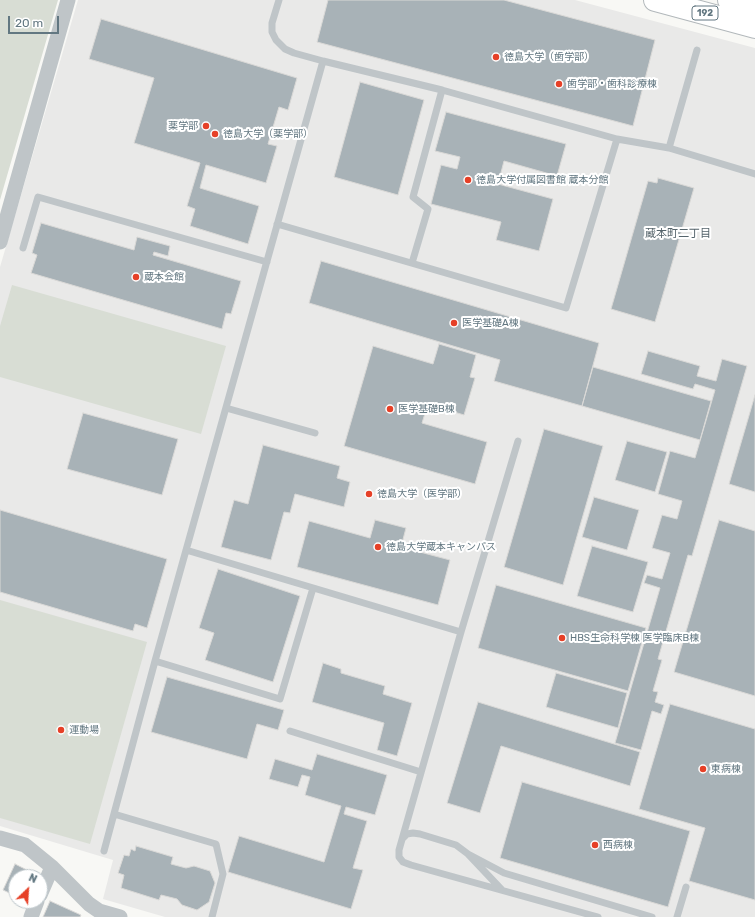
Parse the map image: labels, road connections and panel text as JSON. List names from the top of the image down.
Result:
{
  "streets": {
    "highway": ["192"]
  },
  "districts": ["蔵本町二丁目"],
  "places": [
    "徳島大学（歯学部）",
    "歯学部・歯科診療棟",
    "薬学部",
    "徳島大学（薬学部）",
    "徳島大学付属図書館 蔵本分館",
    "蔵本会館",
    "医学基礎A棟",
    "医学基礎B棟",
    "徳島大学（医学部）",
    "徳島大学蔵本キャンパス",
    "HBS生命科学棟 医学臨床B棟",
    "運動場",
    "東病棟",
    "西病棟"
  ],
  "scale_bar": "20 m",
  "north": "top right"
}
